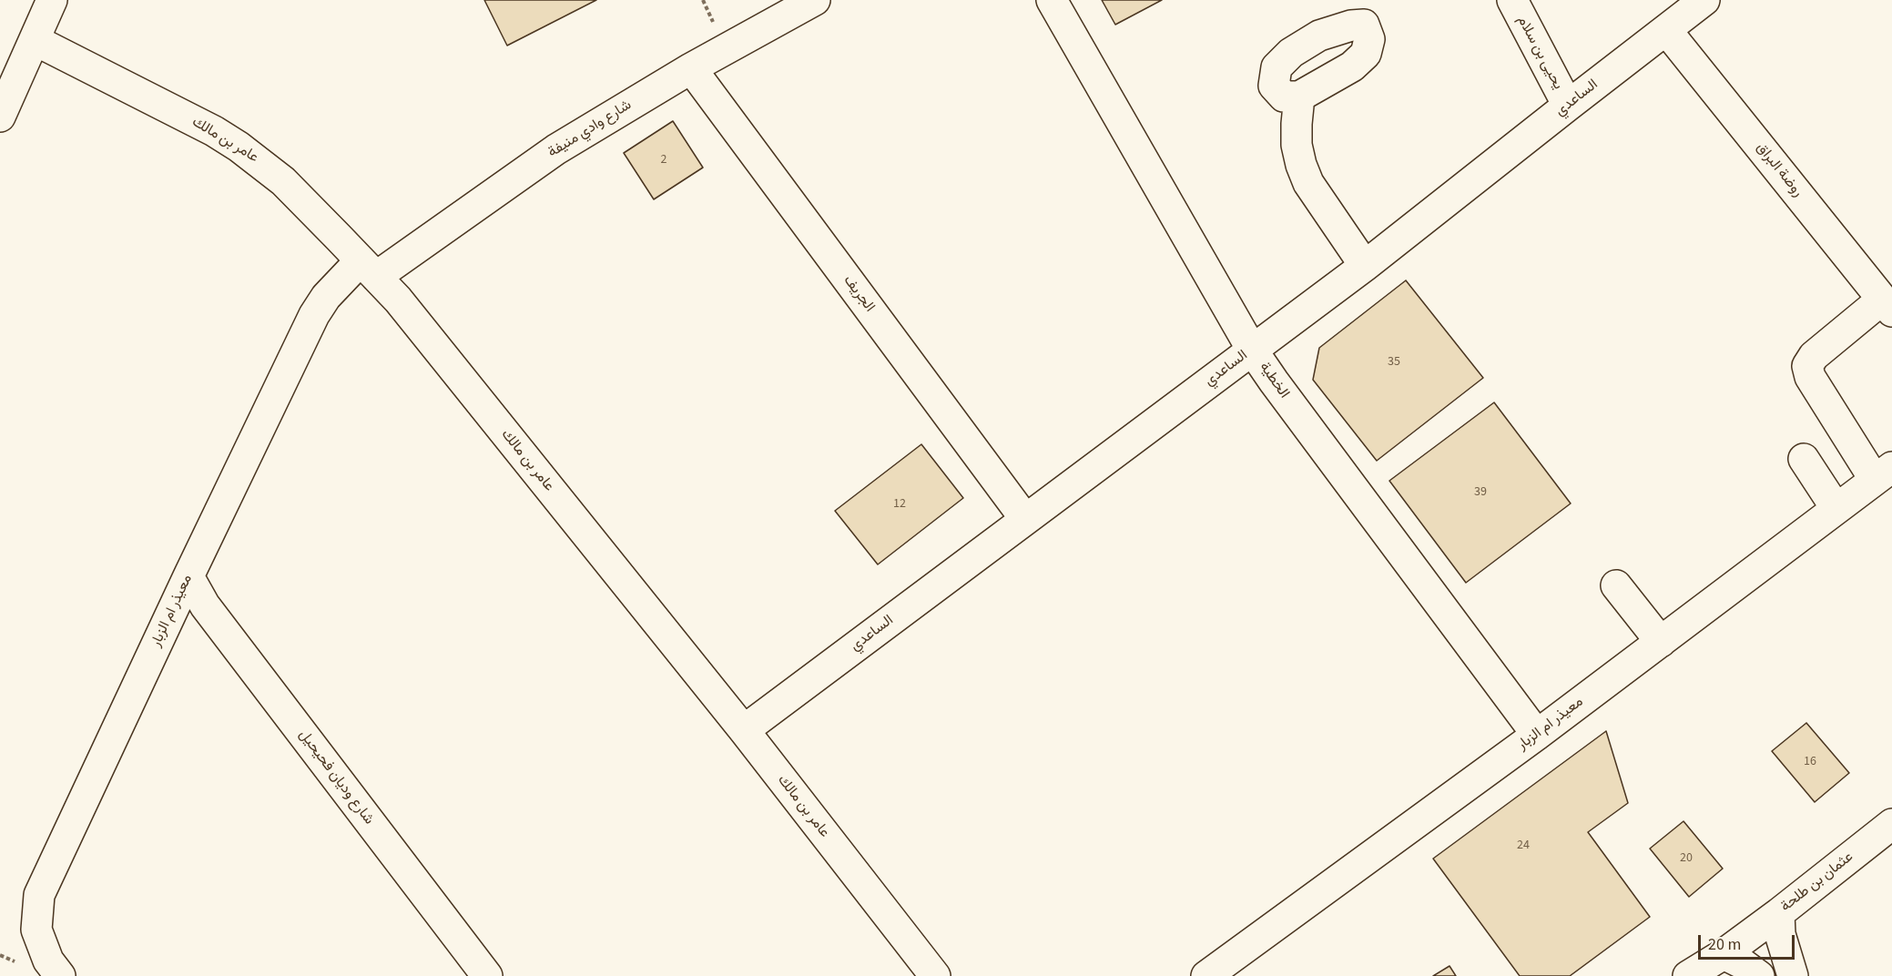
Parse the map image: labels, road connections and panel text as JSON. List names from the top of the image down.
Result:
{
  "streets": {
    "street": [
      "يحيى بن سلام",
      "الساعدي",
      "شارع وادي منيفة",
      "عامر بن مالك",
      "روضة البراق",
      "الجريف",
      "الخطية",
      "معيذر ام الزبار",
      "شارع وديان فحيحيل",
      "عثمان بن طلحة"
    ]
  },
  "crossings": [
    ["يحيى بن سلام", "الساعدي"],
    ["الساعدي", "عامر بن مالك"],
    ["الساعدي", "روضة البراق"],
    ["الساعدي", "الجريف"],
    ["الساعدي", "الخطية"],
    ["شارع وادي منيفة", "عامر بن مالك"],
    ["شارع وادي منيفة", "الجريف"],
    ["شارع وادي منيفة", "معيذر ام الزبار"],
    ["عامر بن مالك", "معيذر ام الزبار"],
    ["الخطية", "معيذر ام الزبار"],
    ["معيذر ام الزبار", "شارع وديان فحيحيل"]
  ],
  "house_numbers": [
    "2",
    "35",
    "39",
    "12",
    "16",
    "24",
    "20"
  ],
  "scale_bar": "20 m"
}
